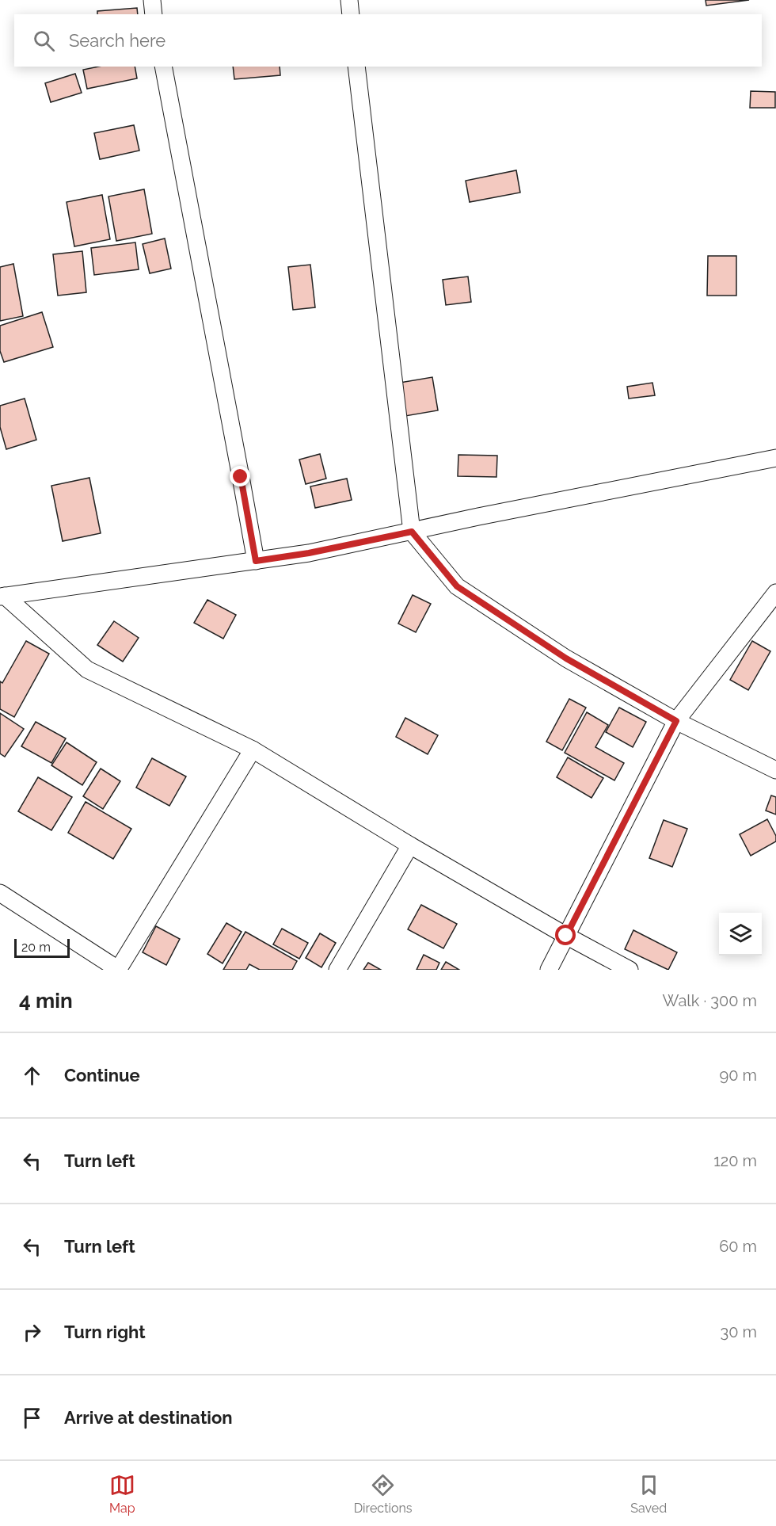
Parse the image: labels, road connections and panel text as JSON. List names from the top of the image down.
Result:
{
  "scale_bar": "20 m",
  "page": {
    "search": "Search here",
    "scale": "20 m",
    "heading": ["4 min", "Walk · 300 m"],
    "list": [
      ["Continue", "90 m"],
      ["Turn left", "120 m"],
      ["Turn left", "60 m"],
      ["Turn right", "30 m"],
      "Arrive at destination"
    ],
    "nav": ["Map", "Directions", "Saved"]
  }
}
